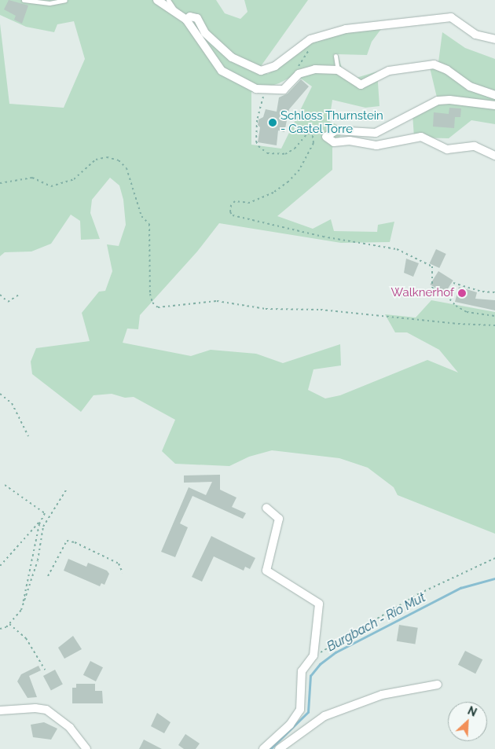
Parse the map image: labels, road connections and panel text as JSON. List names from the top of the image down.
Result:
{
  "water": ["Burgbach - Rio Mut"],
  "places": ["Schloss Thurnstein - Castel Torre", "Walknerhof"],
  "north": "top right"
}
